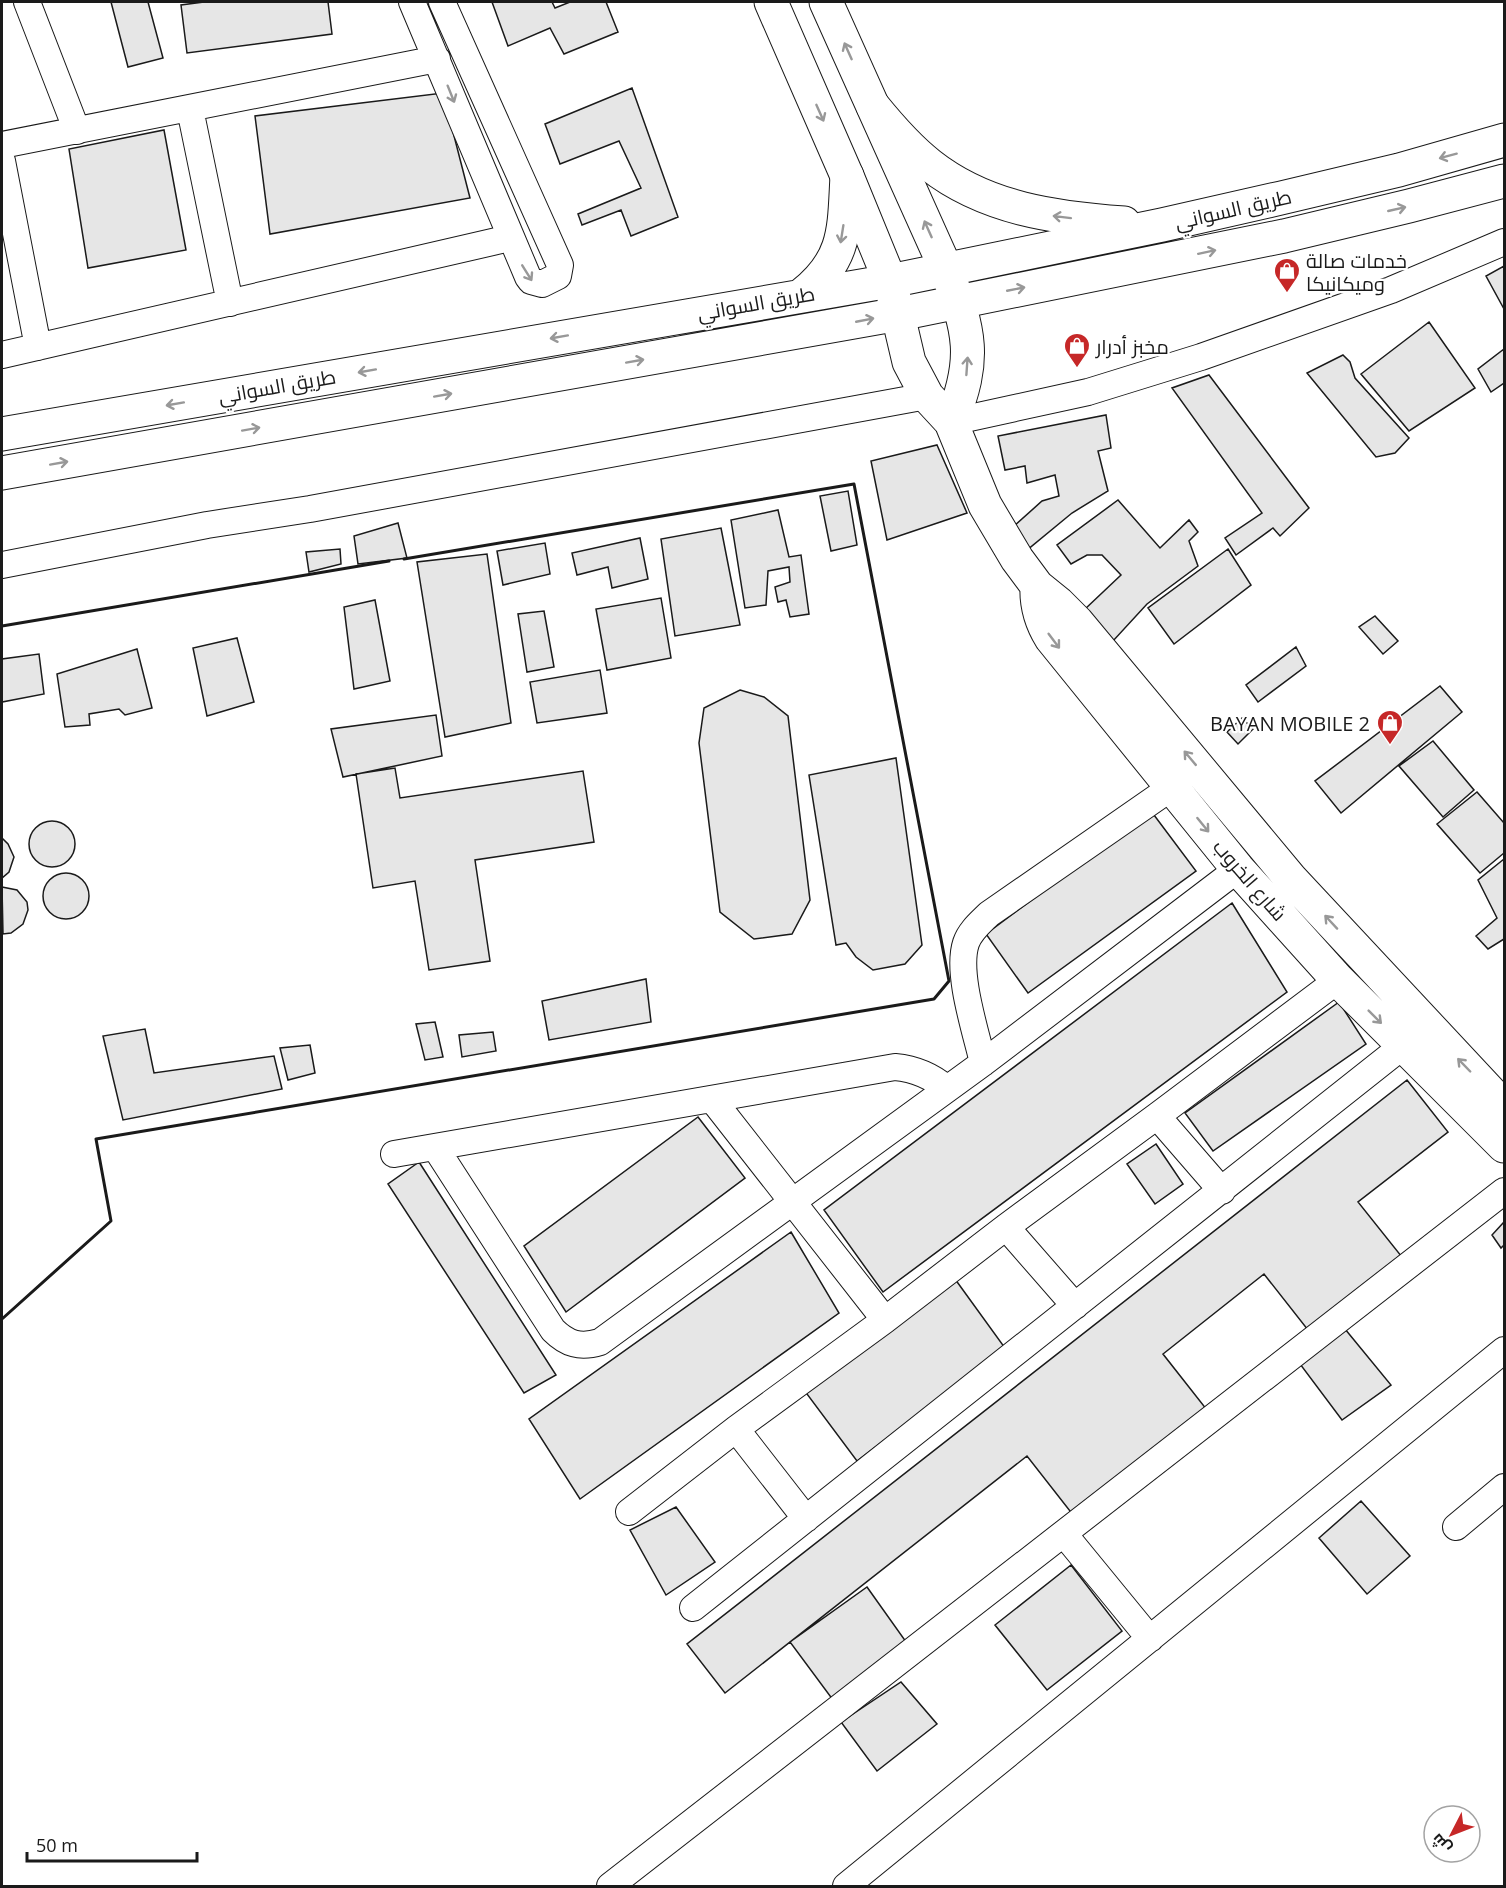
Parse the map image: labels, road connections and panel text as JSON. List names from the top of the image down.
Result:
{
  "streets": {
    "main road": ["طريق السواني", "شارع الخروب"]
  },
  "crossings": [
    ["طريق السواني", "شارع الخروب"]
  ],
  "places": {
    "shop": ["خدمات صالة وميكانيكا", "مخبز أدرار", "BAYAN MOBILE 2"]
  },
  "scale_bar": "50 m",
  "north": "bottom left"
}
